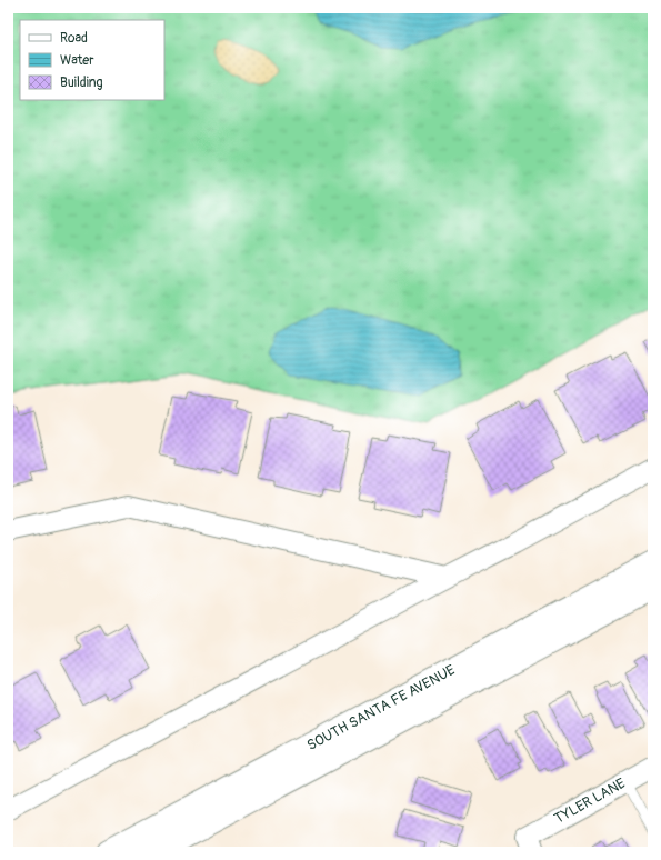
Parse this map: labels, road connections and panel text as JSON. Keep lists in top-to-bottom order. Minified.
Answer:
{"streets":{"main road":["SOUTH SANTA FE AVENUE"],"street":["TYLER LANE"]},"legend":["Road","Water","Building"]}
